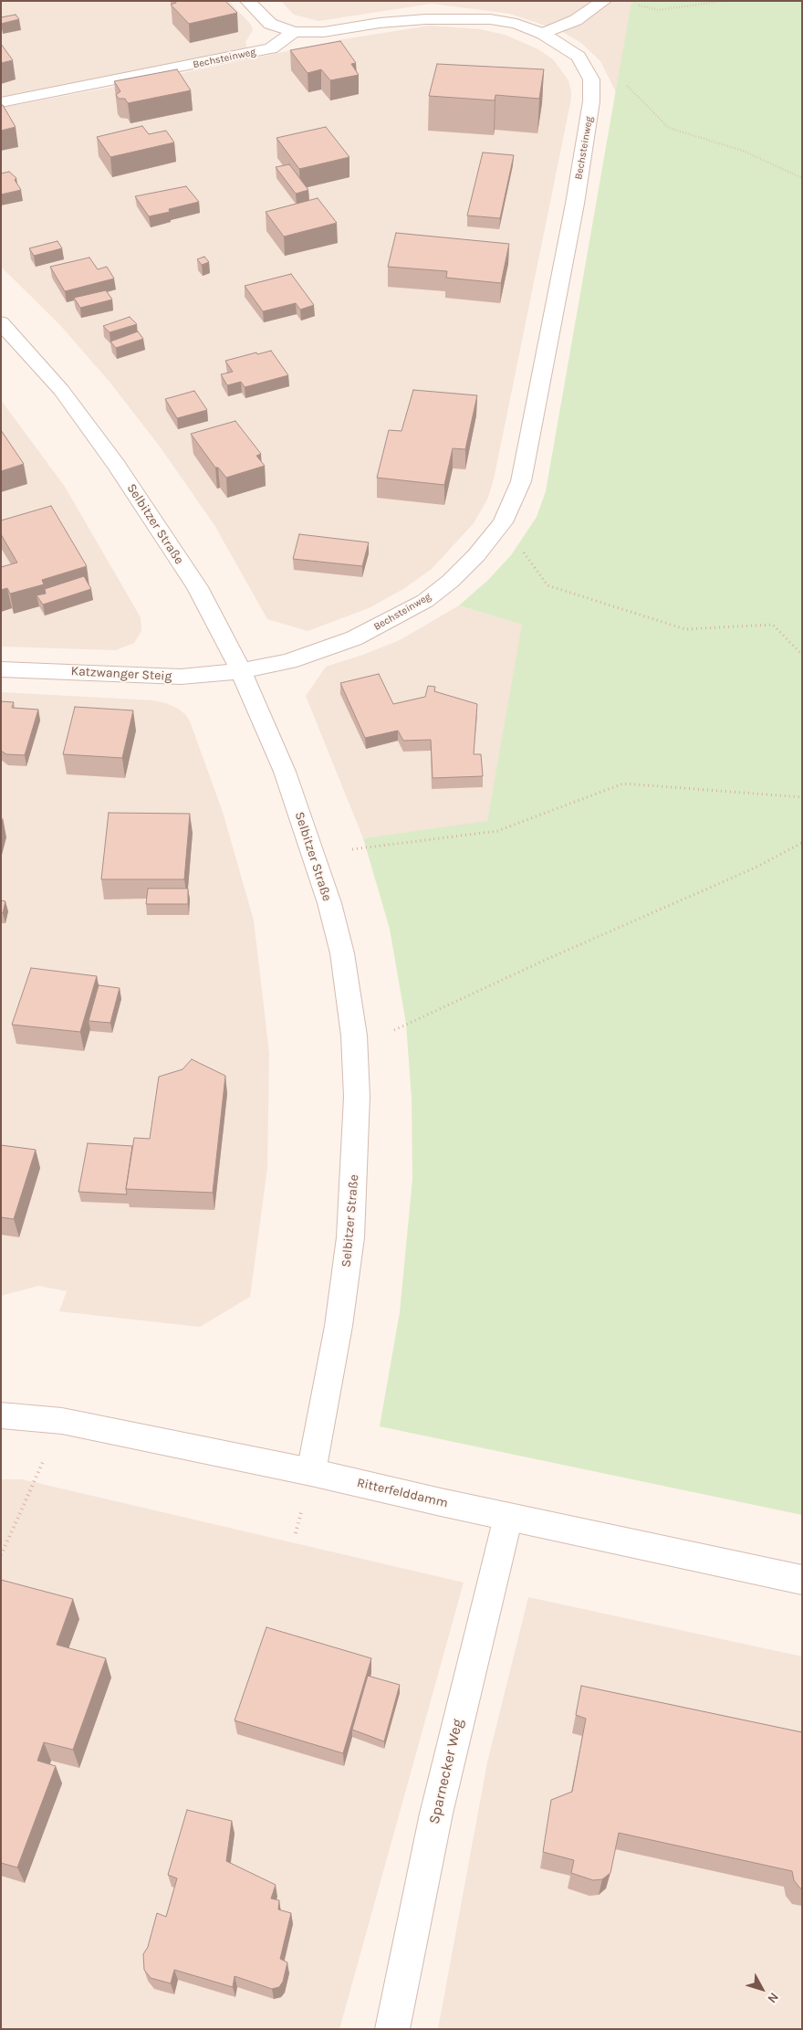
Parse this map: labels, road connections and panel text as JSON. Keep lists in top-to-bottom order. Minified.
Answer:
{"streets":{"street":["Bechsteinweg","Selbitzer Straße","Katzwanger Steig","Ritterfelddamm","Sparnecker Weg"]},"crossings":[["Bechsteinweg","Selbitzer Straße"],["Bechsteinweg","Katzwanger Steig"],["Selbitzer Straße","Katzwanger Steig"],["Selbitzer Straße","Ritterfelddamm"],["Ritterfelddamm","Sparnecker Weg"]],"north":"bottom right"}
